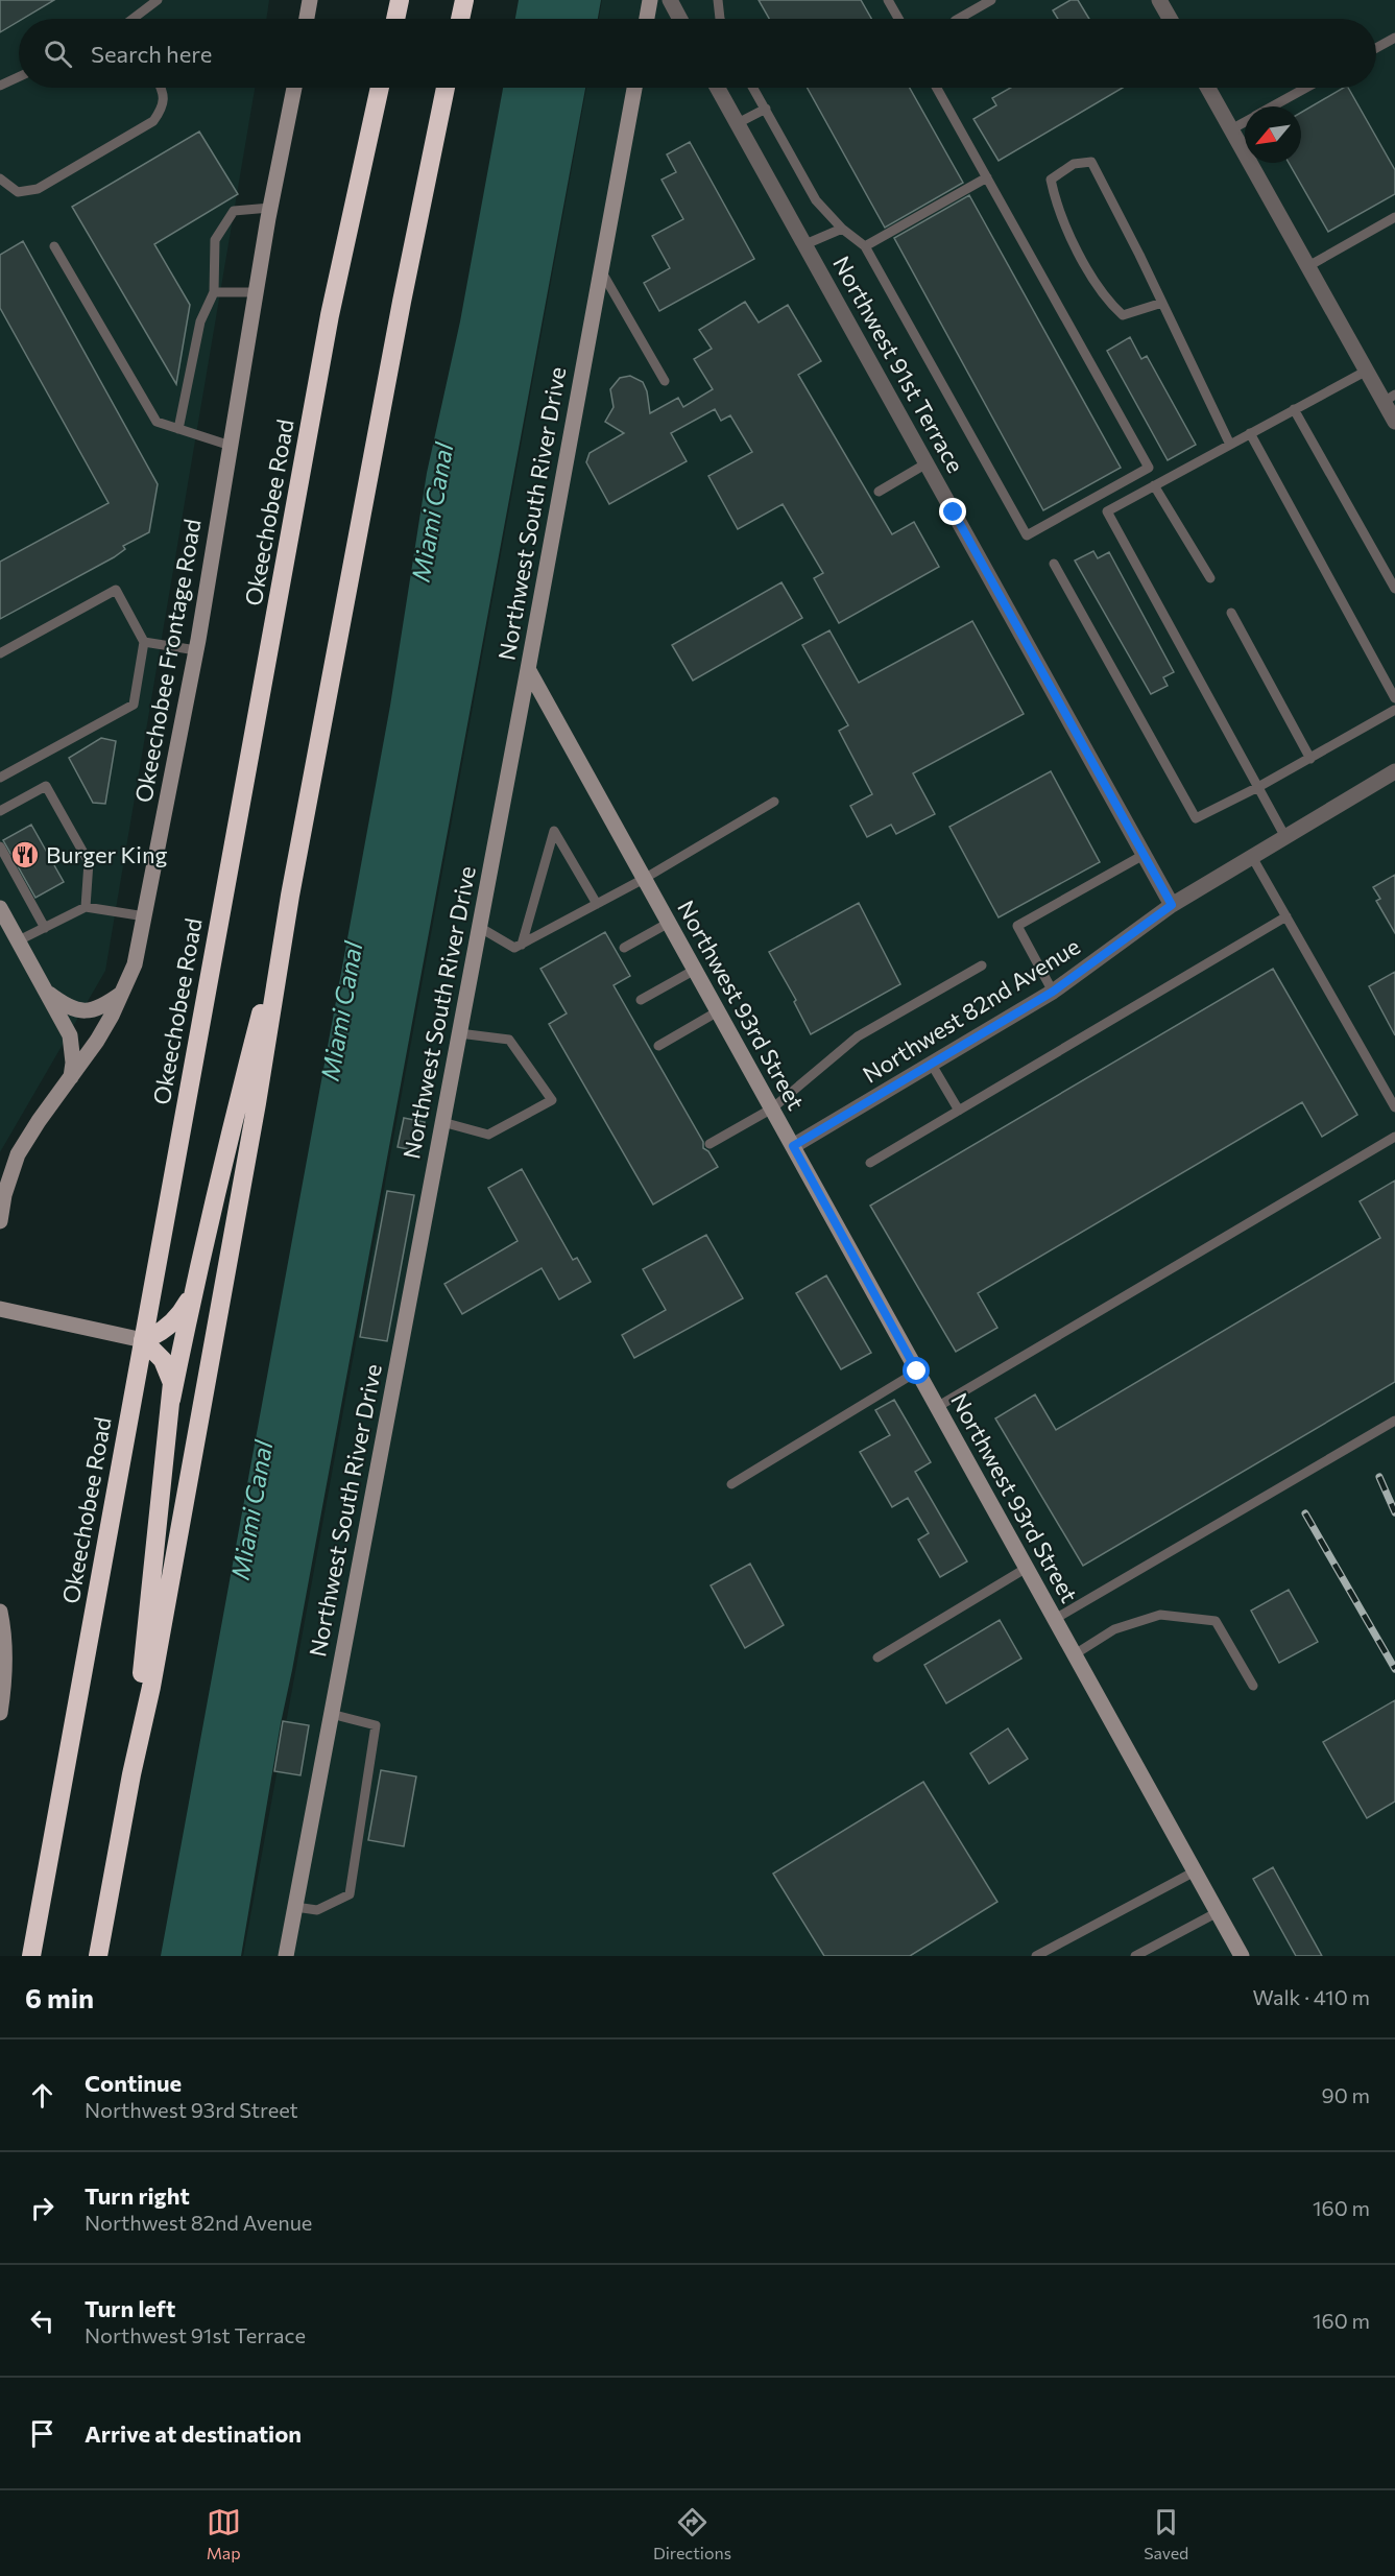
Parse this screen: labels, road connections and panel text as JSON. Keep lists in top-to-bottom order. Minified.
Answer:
{"streets":{"highway":["Okeechobee Road"],"street":["Northwest 91st Terrace","Northwest South River Drive","Okeechobee Frontage Road","Northwest 93rd Street","Northwest 82nd Avenue"]},"crossings":[["Northwest 91st Terrace","Northwest 82nd Avenue"],["Northwest South River Drive","Northwest 93rd Street"],["Northwest 93rd Street","Northwest 82nd Avenue"]],"water":["Miami Canal"],"places":{"restaurant":["Burger King"]},"north":"bottom left","page":{"search":"Search here","heading":["6 min","Walk · 410 m"],"list":[["Continue","Northwest 93rd Street","90 m"],["Turn right","Northwest 82nd Avenue","160 m"],["Turn left","Northwest 91st Terrace","160 m"],"Arrive at destination"],"nav":["Map","Directions","Saved"]}}
